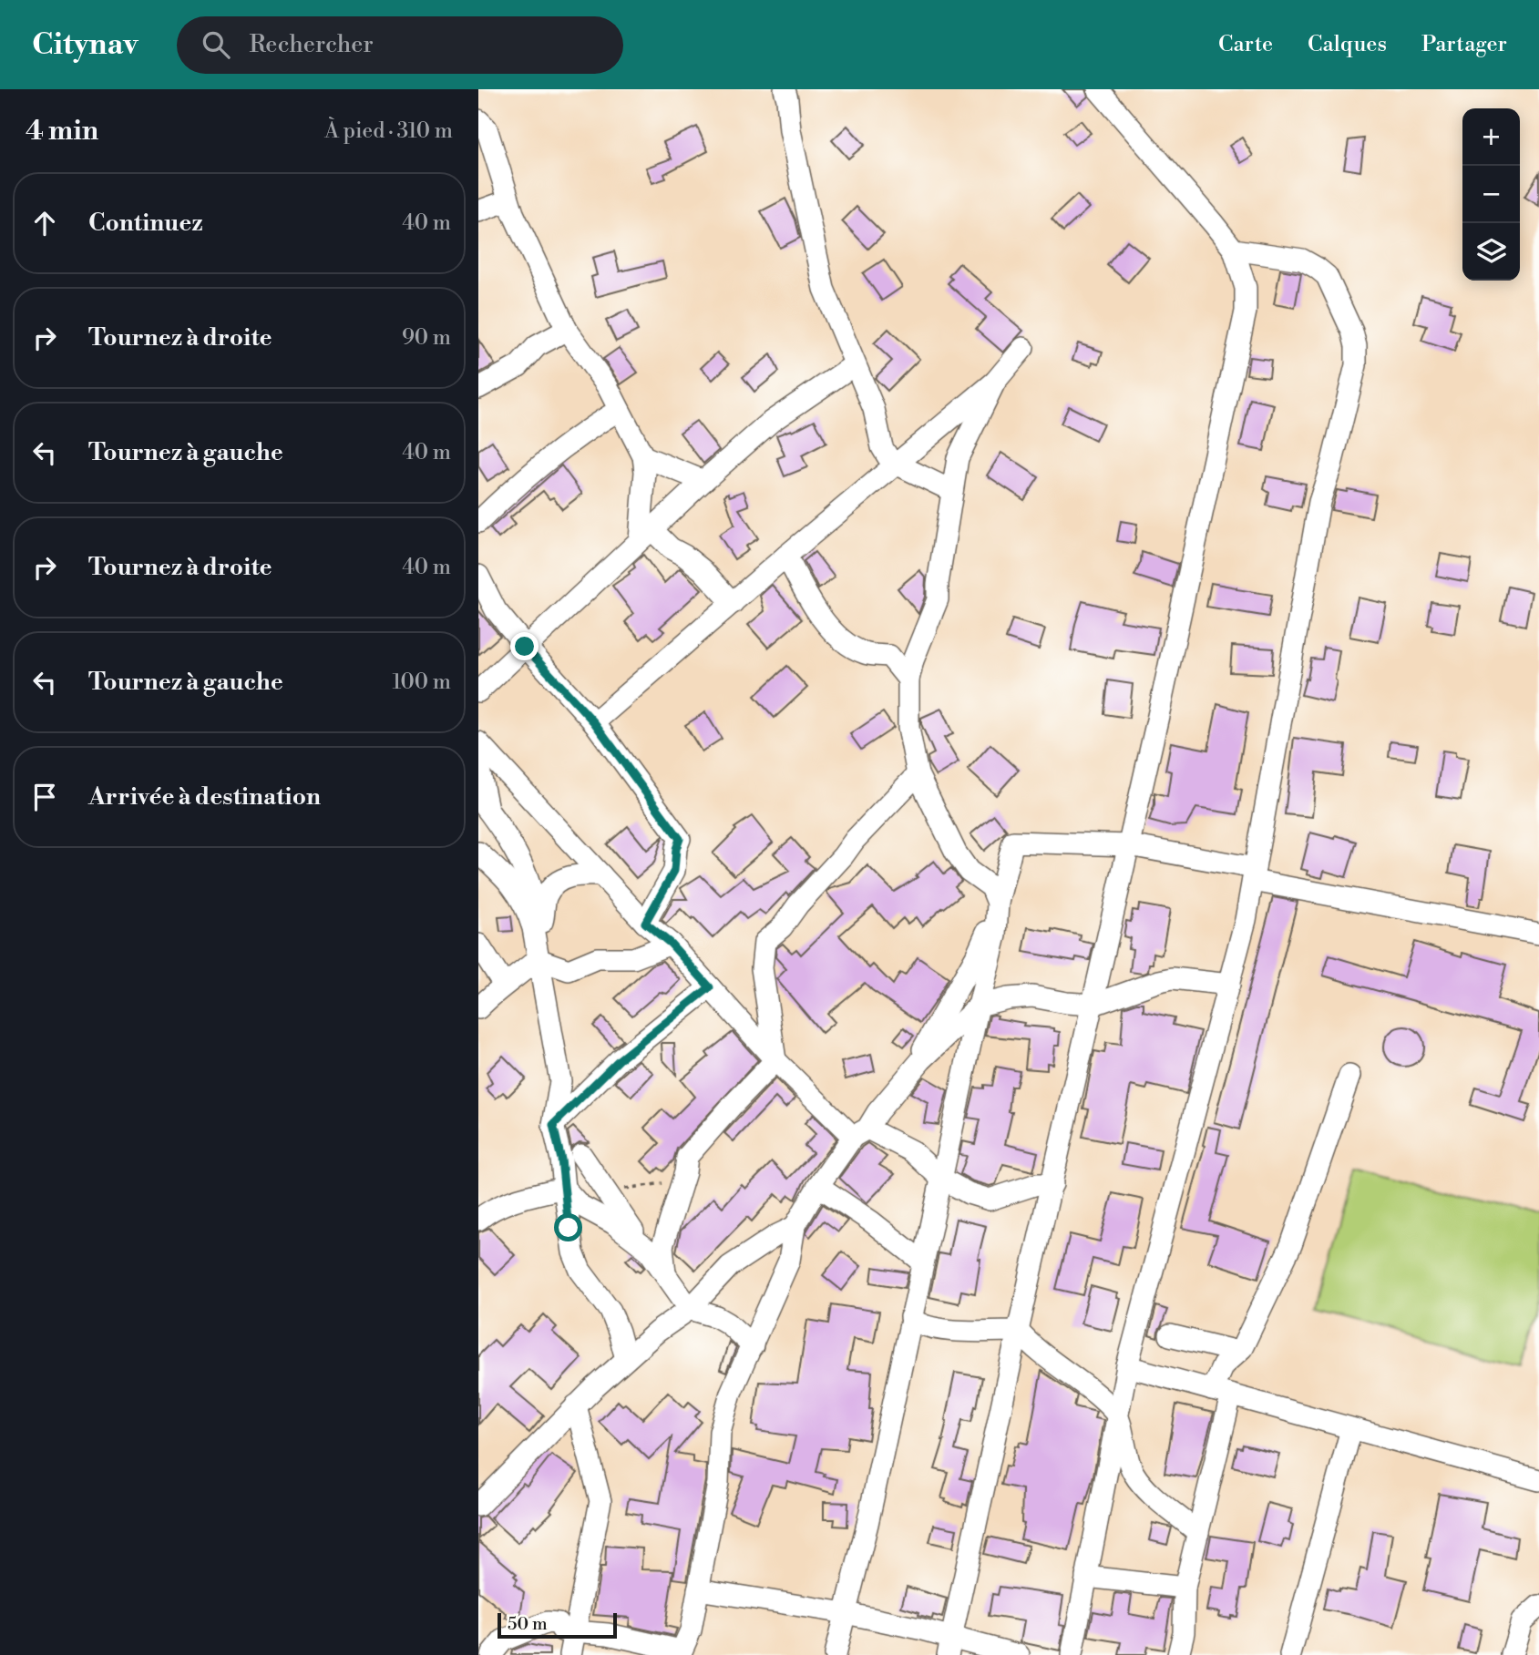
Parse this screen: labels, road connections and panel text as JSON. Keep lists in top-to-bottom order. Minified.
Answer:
{"scale_bar":"50 m","page":{"header":"Citynav","search":"Rechercher","nav":["Carte","Calques","Partager"],"heading":["4 min","À pied · 310 m"],"map_buttons":["+","−"],"list":[["Continuez","40 m"],["Tournez à droite","90 m"],["Tournez à gauche","40 m"],["Tournez à droite","40 m"],["Tournez à gauche","100 m"],"Arrivée à destination"],"scale":"50 m"}}
